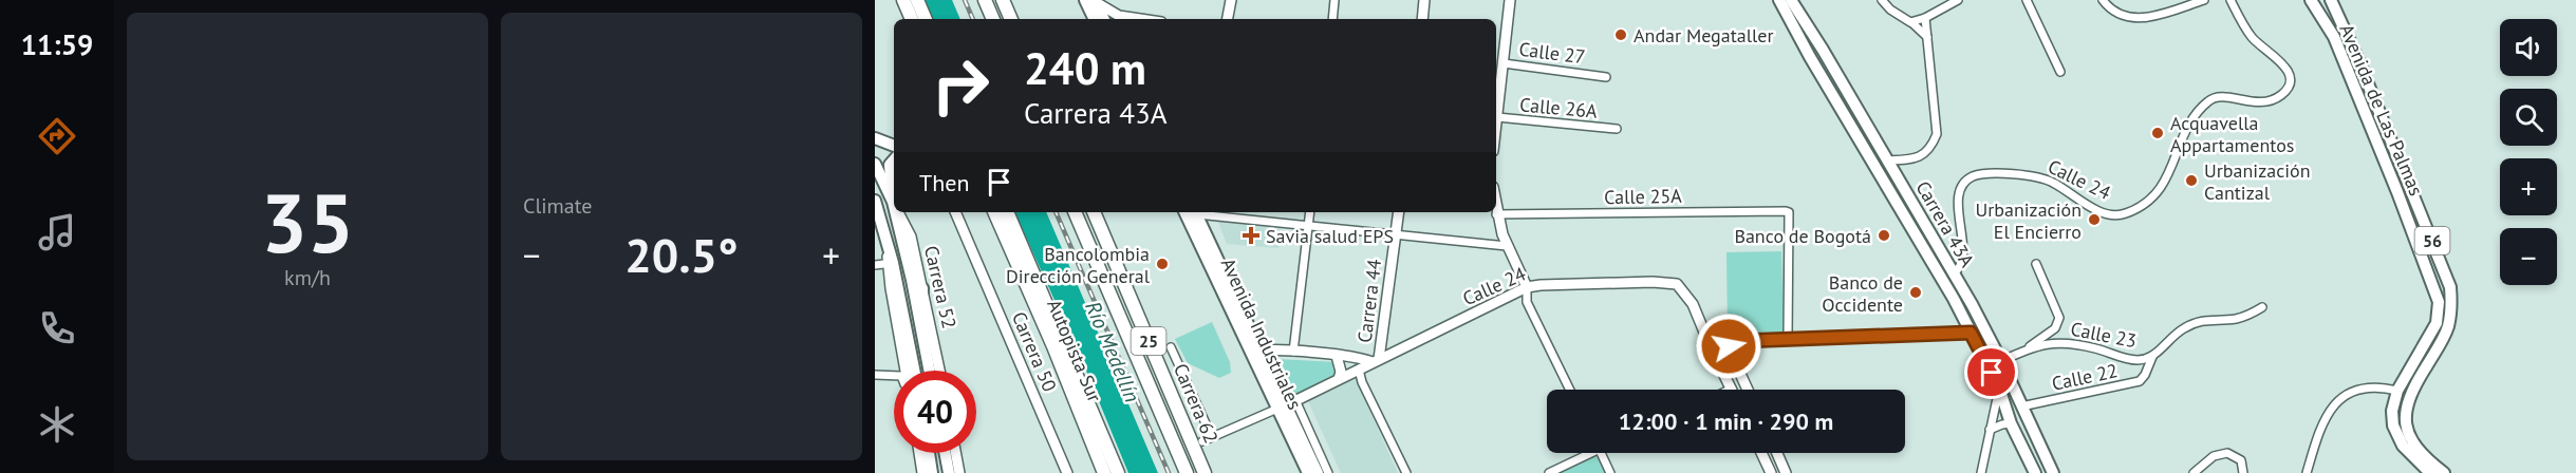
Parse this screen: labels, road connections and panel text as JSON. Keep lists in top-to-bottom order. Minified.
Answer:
{"streets":{"highway":["25","Autopista Sur","Carrera 62"],"main road":["Avenida de Las Palmas","Carrera 43A","56","Carrera 52","Avenida Industriales"],"street":["Calle 27","Calle 26A","Calle 24","Calle 25A","Carrera 44","Calle 23","Carrera 50","Calle 22"]},"crossings":[["Calle 24","Carrera 43A"],["Calle 24","Carrera 44"],["Calle 24","Avenida Industriales"],["Carrera 43A","Calle 23"],["Carrera 43A","Calle 22"],["Calle 23","Calle 22"]],"water":["Río Medellín"],"places":{"other":["Andar Megataller","Acquavella Appartamentos","Urbanización Cantizal","Urbanización El Encierro","Banco de Bogotá","Bancolombia Dirección General","Banco de Occidente"],"health":["Savia salud EPS"]},"page":{"tabs":"11:59","tile":[["35","km/h"],"Climate"],"map_buttons":["+","−"],"turn":["240 m","Carrera 43A"],"then":"Then","heat":["−","20.5°","+"],"limit":"40","trip":"12:00 · 1 min · 290 m"}}
